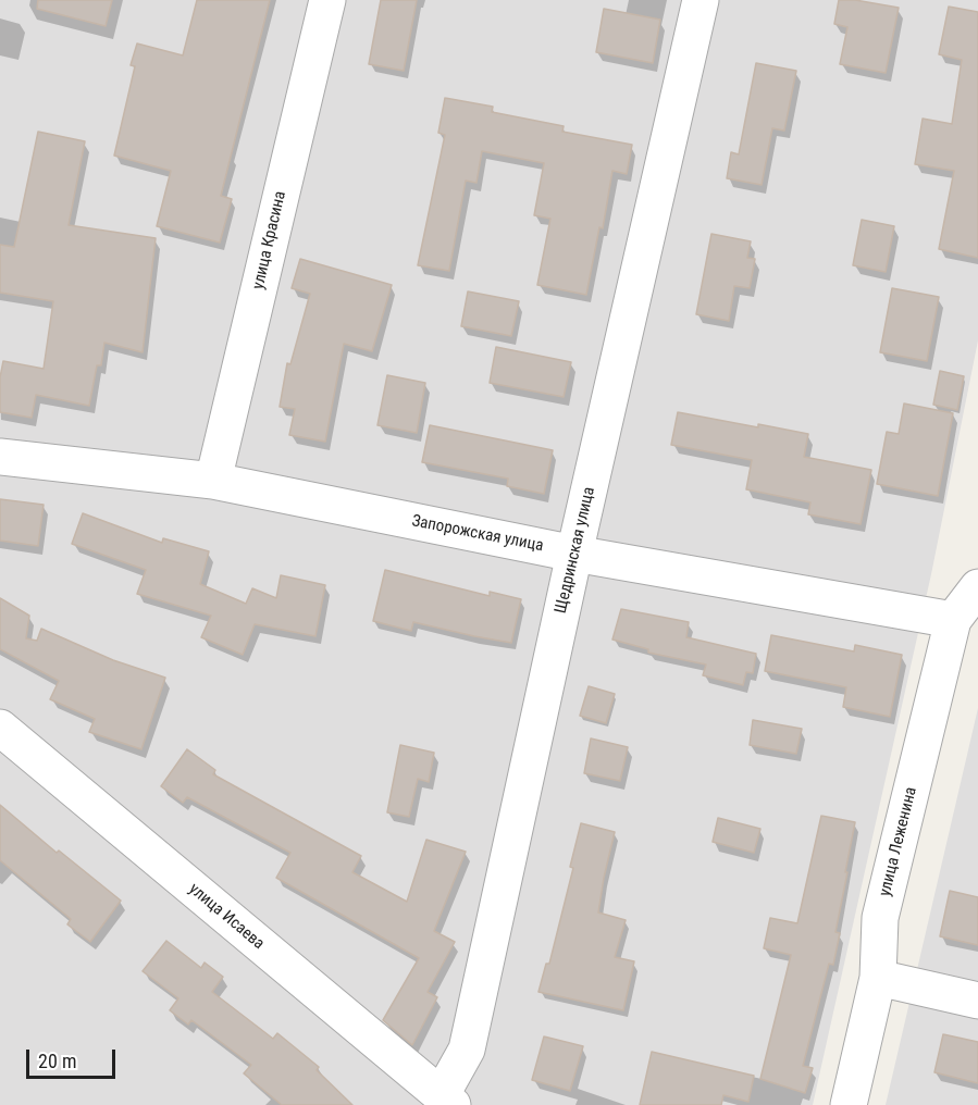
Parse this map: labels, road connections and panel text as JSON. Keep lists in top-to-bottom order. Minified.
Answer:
{"streets":{"street":["улица Красина","Запорожская улица","Щедринская улица","улица Леженина","улица Исаева"]},"crossings":[["улица Красина","Запорожская улица"],["Запорожская улица","Щедринская улица"],["Запорожская улица","улица Леженина"],["Щедринская улица","улица Исаева"]],"scale_bar":"20 m"}
